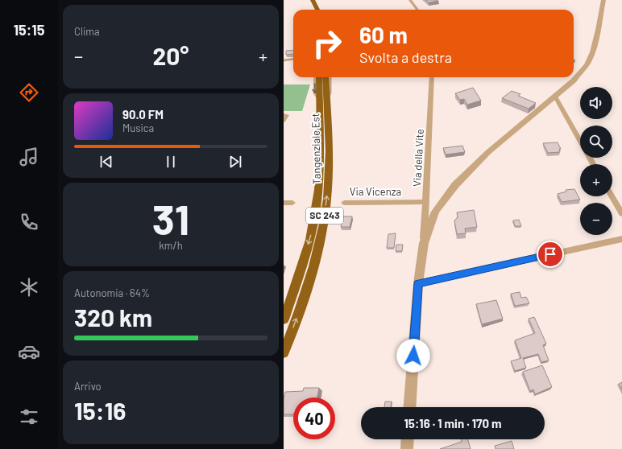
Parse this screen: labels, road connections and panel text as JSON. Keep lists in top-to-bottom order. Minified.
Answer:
{"streets":{"highway":["Tangenziale Est","SC 243"],"street":["Via della Vite","Via Vicenza"]},"crossings":[["Via della Vite","Via Vicenza"]],"page":{"tabs":"15:15","tile":["Clima",["31","km/h"],["Autonomia · 64%","320 km"],["Arrivo","15:16"]],"turn":["60 m","Svolta a destra"],"heat":["−","20°","+"],"map_buttons":["+","−"],"song":["90.0 FM","Musica"],"limit":"40","trip":"15:16 · 1 min · 170 m"}}
